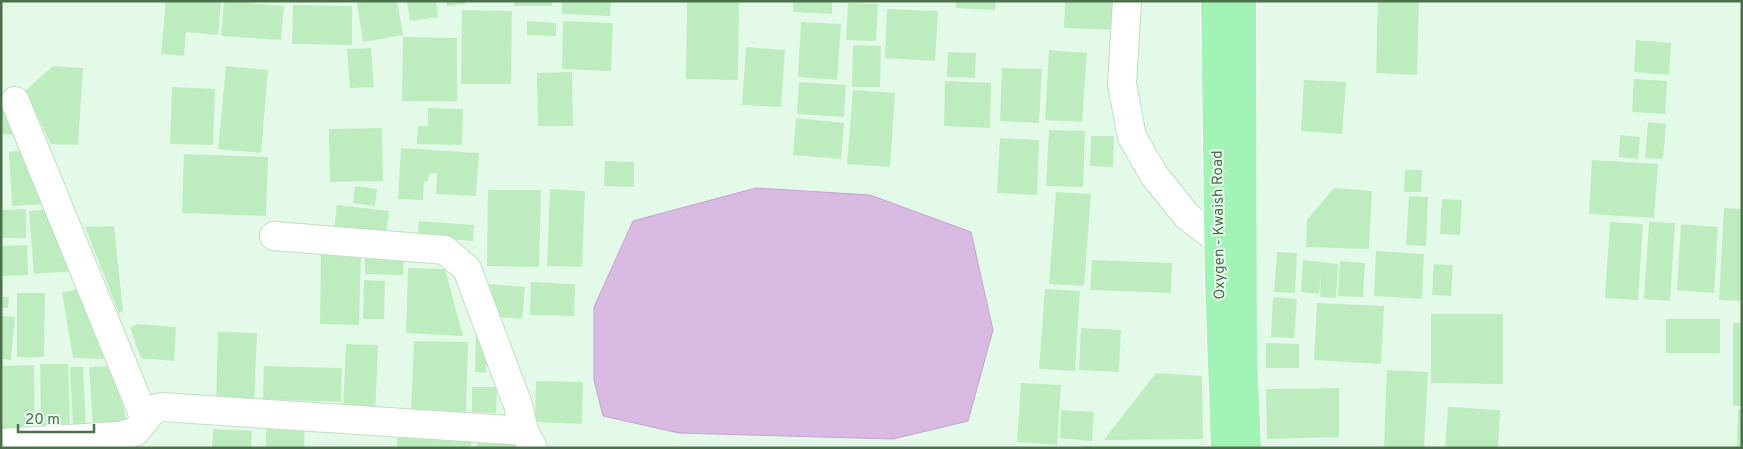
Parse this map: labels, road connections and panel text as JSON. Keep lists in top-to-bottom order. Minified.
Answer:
{"streets":{"main road":["Oxygen - Kwaish Road"]},"scale_bar":"20 m"}
